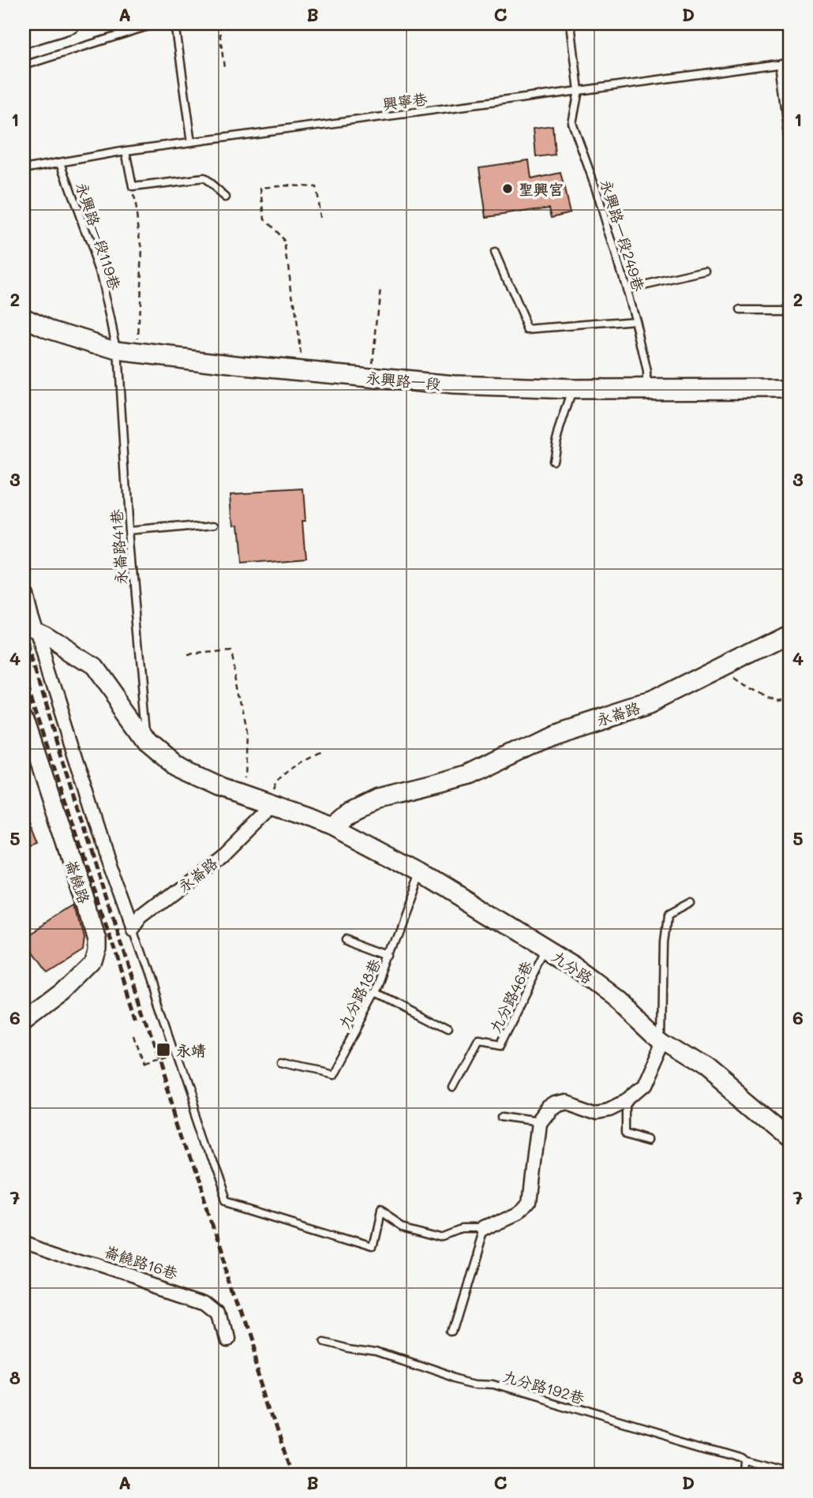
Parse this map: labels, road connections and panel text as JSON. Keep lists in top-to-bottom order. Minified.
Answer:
{"streets":{"street":["永興路一段","永崙路","崙饒路","九分路","崙饒路16巷"],"lane":["興寧巷","永興路一段249巷","永興路一段119巷","永崙路41巷","九分路18巷","九分路46巷","九分路192巷"]},"crossings":[["興寧巷","永興路一段249巷"],["興寧巷","永興路一段119巷"],["永興路一段249巷","永興路一段"],["永興路一段119巷","永興路一段"],["永興路一段119巷","永崙路41巷"],["永興路一段","永崙路41巷"],["永崙路","九分路"],["九分路","九分路18巷"],["九分路","九分路46巷"]],"places":{"other":["聖興宮"],"transit":["永靖"]},"grid":{"columns":["A","B","C","D"],"rows":["1","2","3","4","5","6","7","8"]}}
